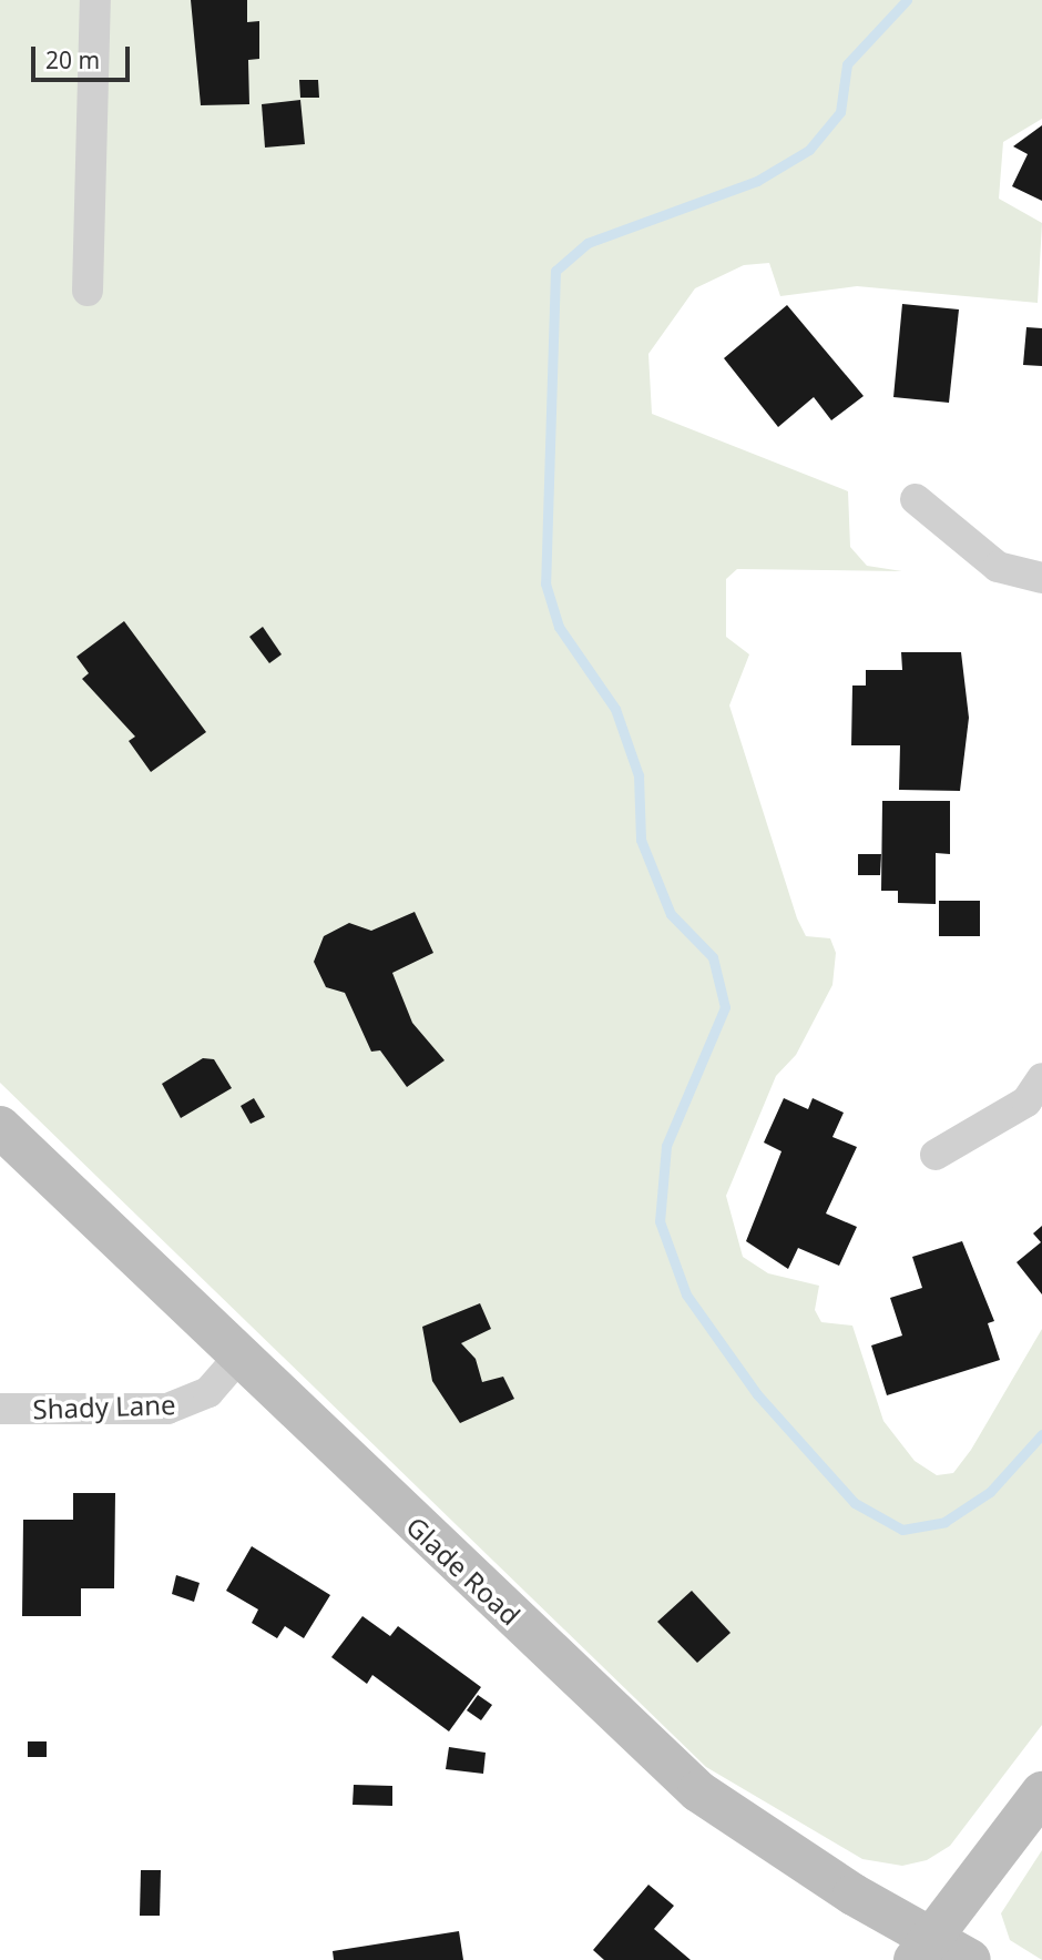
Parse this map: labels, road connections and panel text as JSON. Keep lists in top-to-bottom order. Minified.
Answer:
{"streets":{"street":["Shady Lane","Glade Road"]},"crossings":[["Shady Lane","Glade Road"]],"scale_bar":"20 m"}
